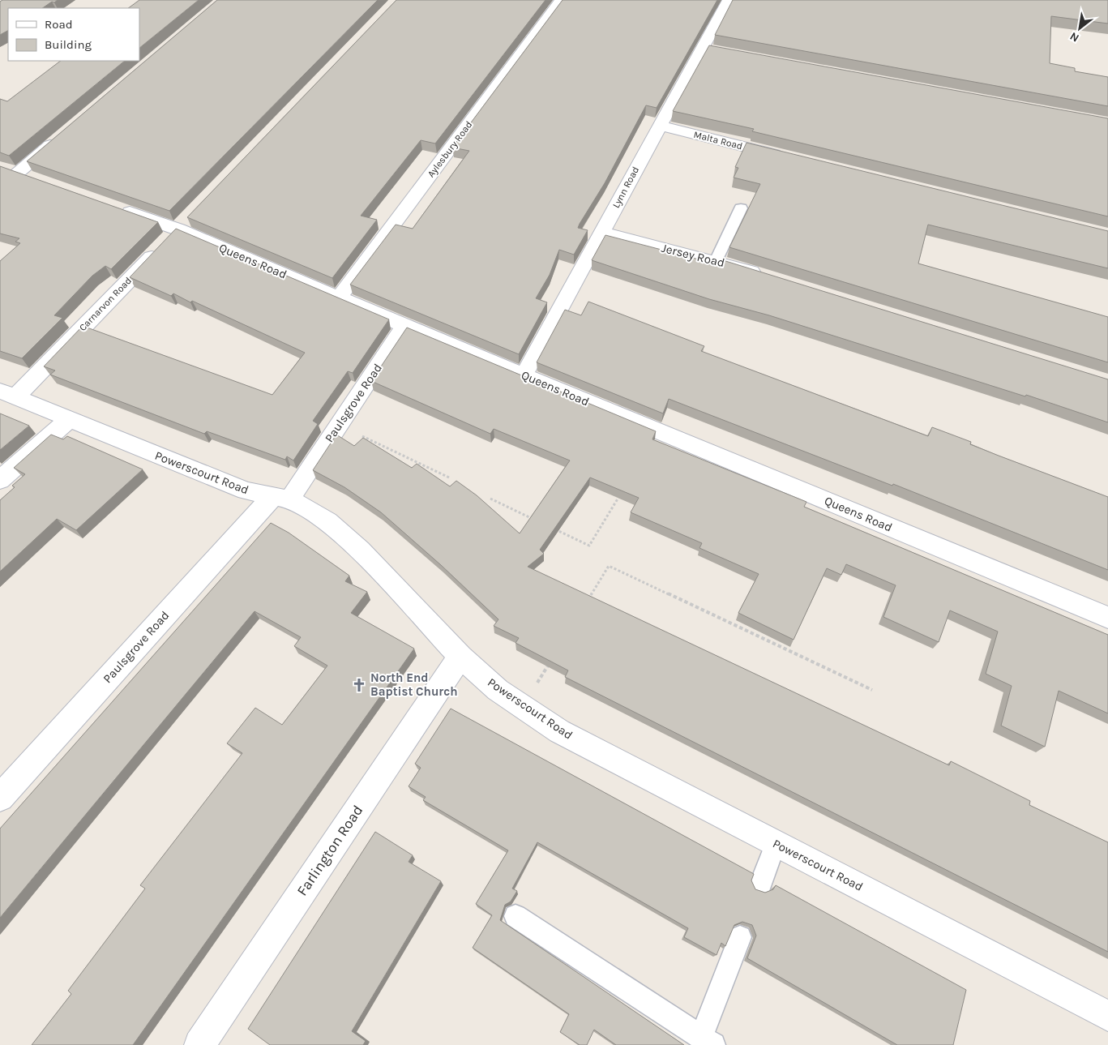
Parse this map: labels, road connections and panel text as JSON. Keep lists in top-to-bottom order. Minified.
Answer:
{"streets":{"street":["Malta Road","Aylesbury Road","Lynn Road","Jersey Road","Queens Road","Carnarvon Road","Paulsgrove Road","Powerscourt Road","Farlington Road"]},"crossings":[["Malta Road","Lynn Road"],["Aylesbury Road","Queens Road"],["Lynn Road","Jersey Road"],["Lynn Road","Queens Road"],["Queens Road","Carnarvon Road"],["Queens Road","Paulsgrove Road"],["Carnarvon Road","Powerscourt Road"],["Paulsgrove Road","Powerscourt Road"],["Powerscourt Road","Farlington Road"]],"places":{"church":["North End Baptist Church"]},"legend":["Road","Building"],"north":"bottom left"}
